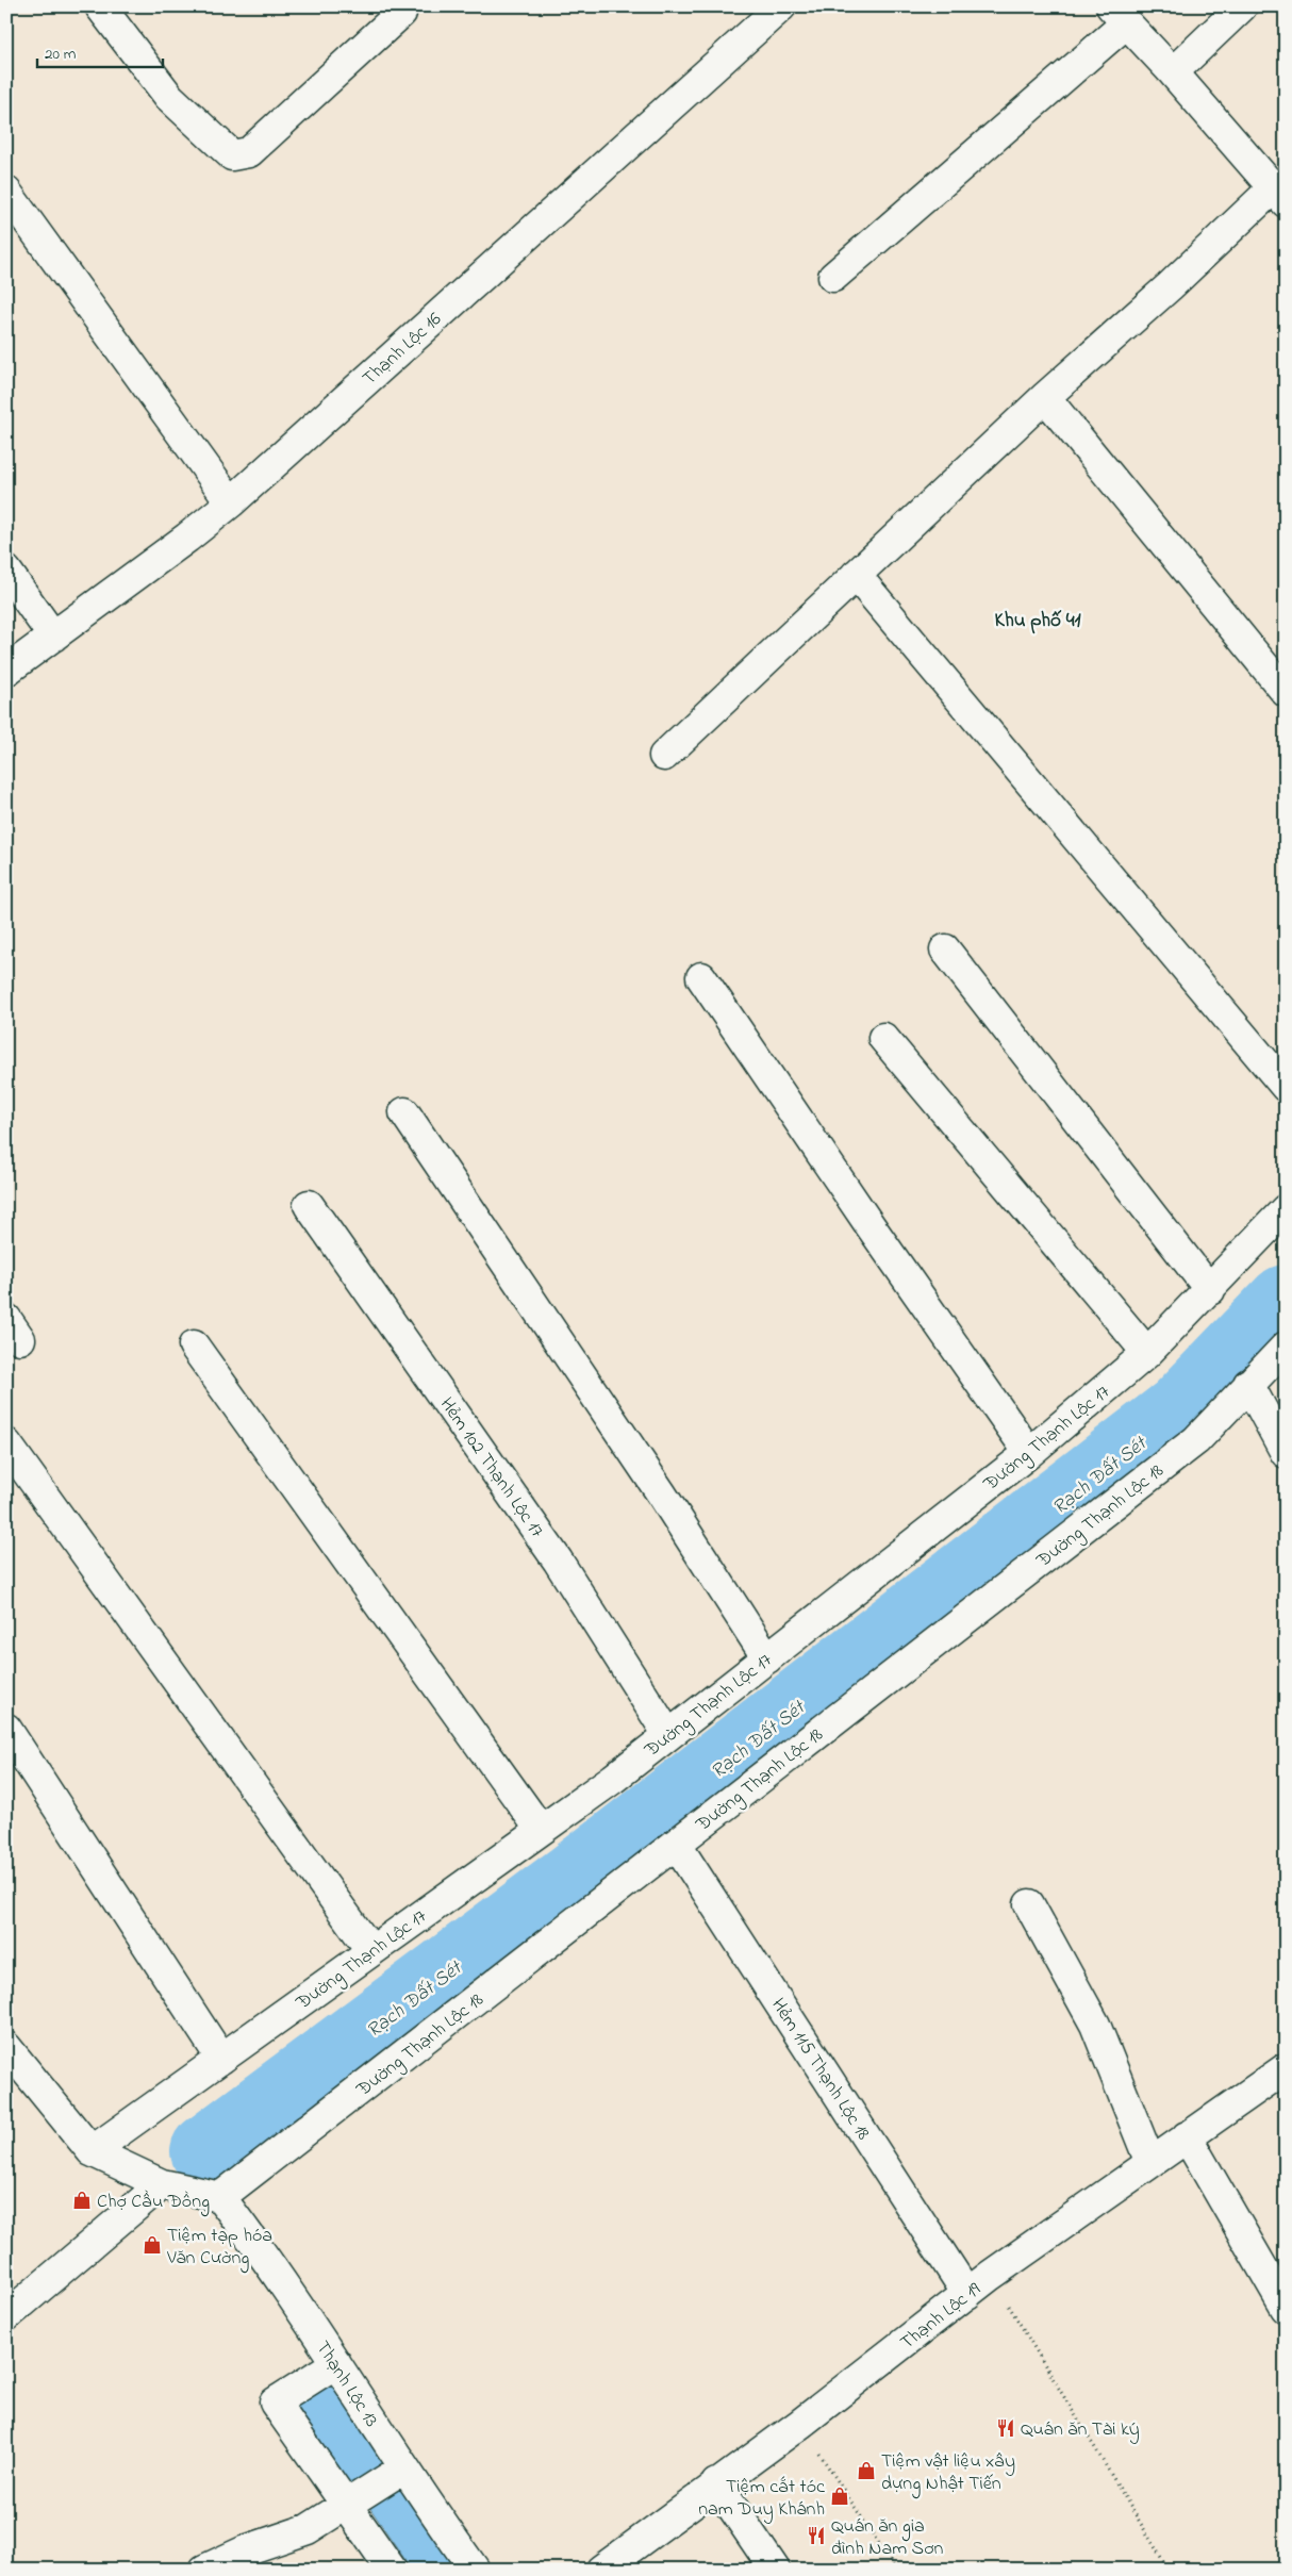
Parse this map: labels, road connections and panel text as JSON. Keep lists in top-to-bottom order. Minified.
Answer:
{"streets":{"street":["Thạnh Lộc 16","Đường Thạnh Lộc 17","Hẻm 102 Thạnh Lộc 17","Đường Thạnh Lộc 18","Hẻm 115 Thạnh Lộc 18","Thạnh Lộc 19","Thạnh Lộc 13"]},"crossings":[["Đường Thạnh Lộc 17","Hẻm 102 Thạnh Lộc 17"],["Đường Thạnh Lộc 18","Hẻm 115 Thạnh Lộc 18"],["Đường Thạnh Lộc 18","Thạnh Lộc 13"],["Hẻm 115 Thạnh Lộc 18","Thạnh Lộc 19"]],"districts":["Khu phố 41"],"water":["Rạch Đất Sét"],"places":{"shop":["Chợ Cầu Đồng","Tiệm tạp hóa Văn Cường","Tiệm vật liệu xây dựng Nhật Tiến","Tiệm cắt tóc nam Duy Khánh"],"restaurant":["Quán ăn Tài ký","Quán ăn gia đình Nam Sơn"]},"scale_bar":"20 m"}
